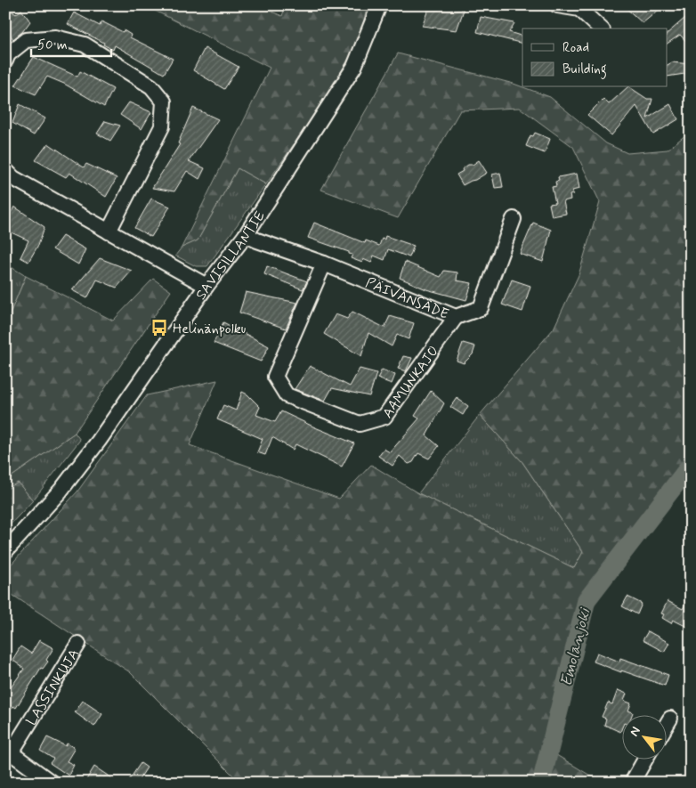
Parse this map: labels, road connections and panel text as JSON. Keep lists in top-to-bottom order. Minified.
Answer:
{"streets":{"street":["SAVISILLANTIE","PÄIVÄNSÄDE","AAMUNKAJO","LASSINKUJA"]},"crossings":[["SAVISILLANTIE","PÄIVÄNSÄDE"],["PÄIVÄNSÄDE","AAMUNKAJO"]],"water":["Emolanjoki"],"places":{"bus stop":["Helinänpolku"]},"legend":["Road","Building"],"scale_bar":"50 m","north":"top left"}
